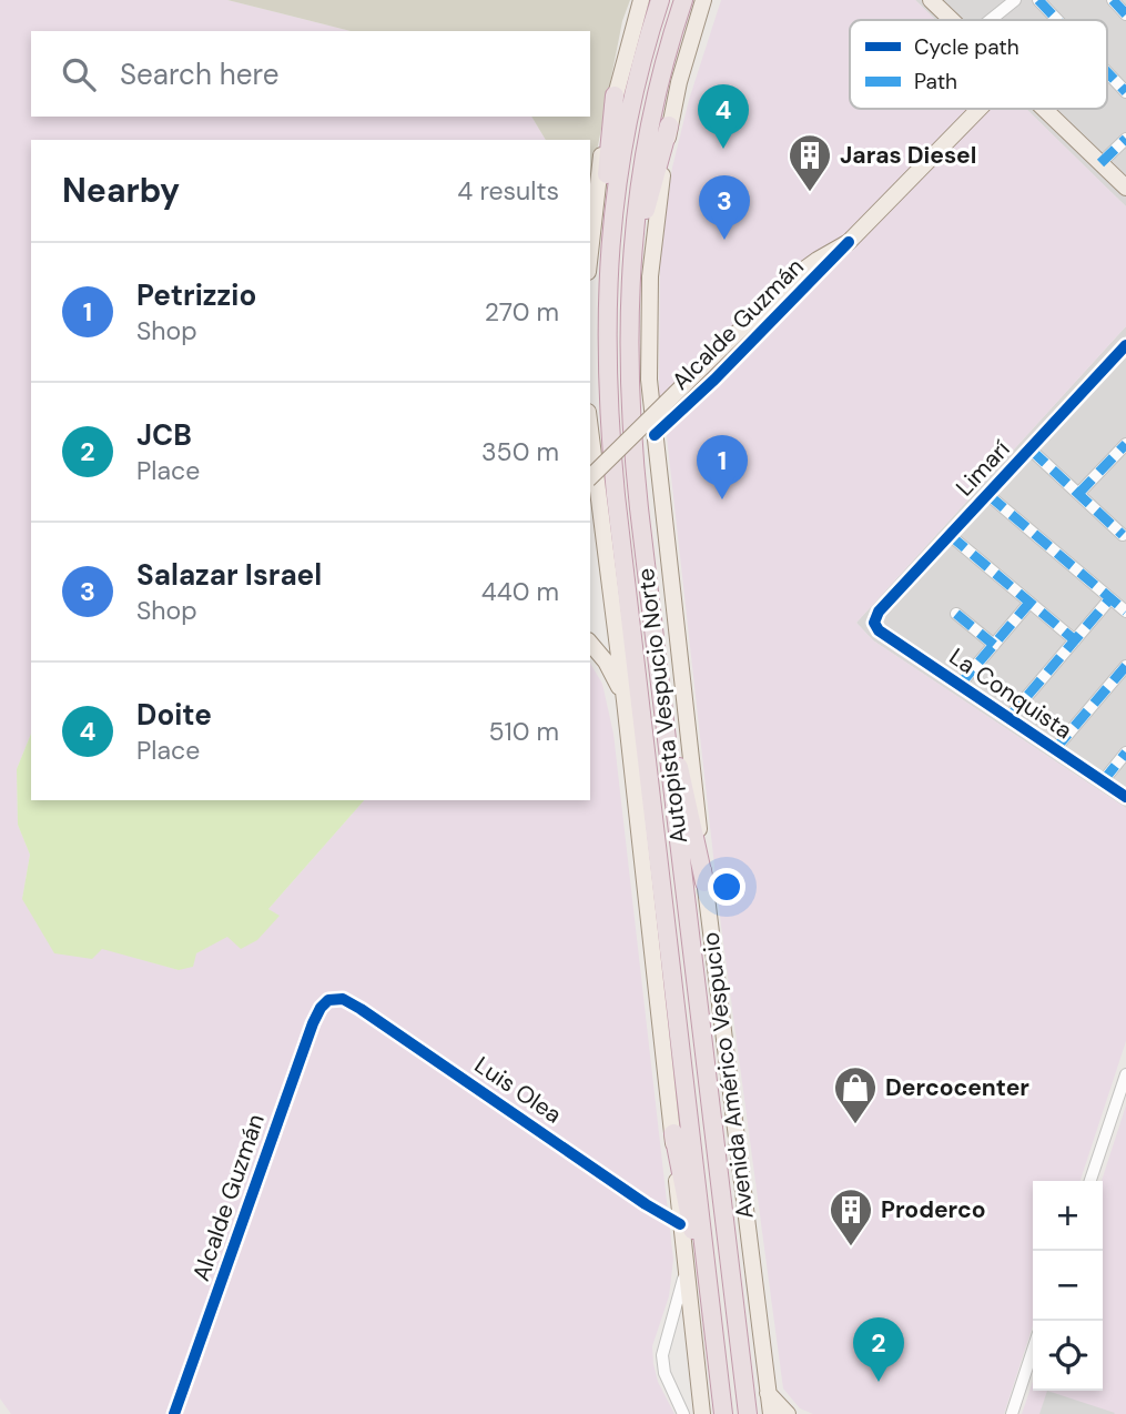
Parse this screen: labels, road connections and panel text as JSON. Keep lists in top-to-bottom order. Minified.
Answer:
{"streets":{"highway":["Autopista Vespucio Norte"],"main road":["Alcalde Guzmán","Avenida Américo Vespucio"],"street":["Limarí","La Conquista","Luis Olea"]},"crossings":[["Alcalde Guzmán","Avenida Américo Vespucio"],["Alcalde Guzmán","Luis Olea"],["Limarí","La Conquista"]],"places":{"building":["Jaras Diesel","Proderco"],"shop":["Dercocenter"]},"legend":["Cycle path","Path"],"page":{"search":"Search here","pins":["4","3","1","2"],"heading":["Nearby","4 results"],"list":[{"mark":"1","name":"Petrizzio","note":"Shop","value":"270 m"},{"mark":"2","name":"JCB","note":"Place","value":"350 m"},{"mark":"3","name":"Salazar Israel","note":"Shop","value":"440 m"},{"mark":"4","name":"Doite","note":"Place","value":"510 m"}],"map_buttons":["+","−"]}}
